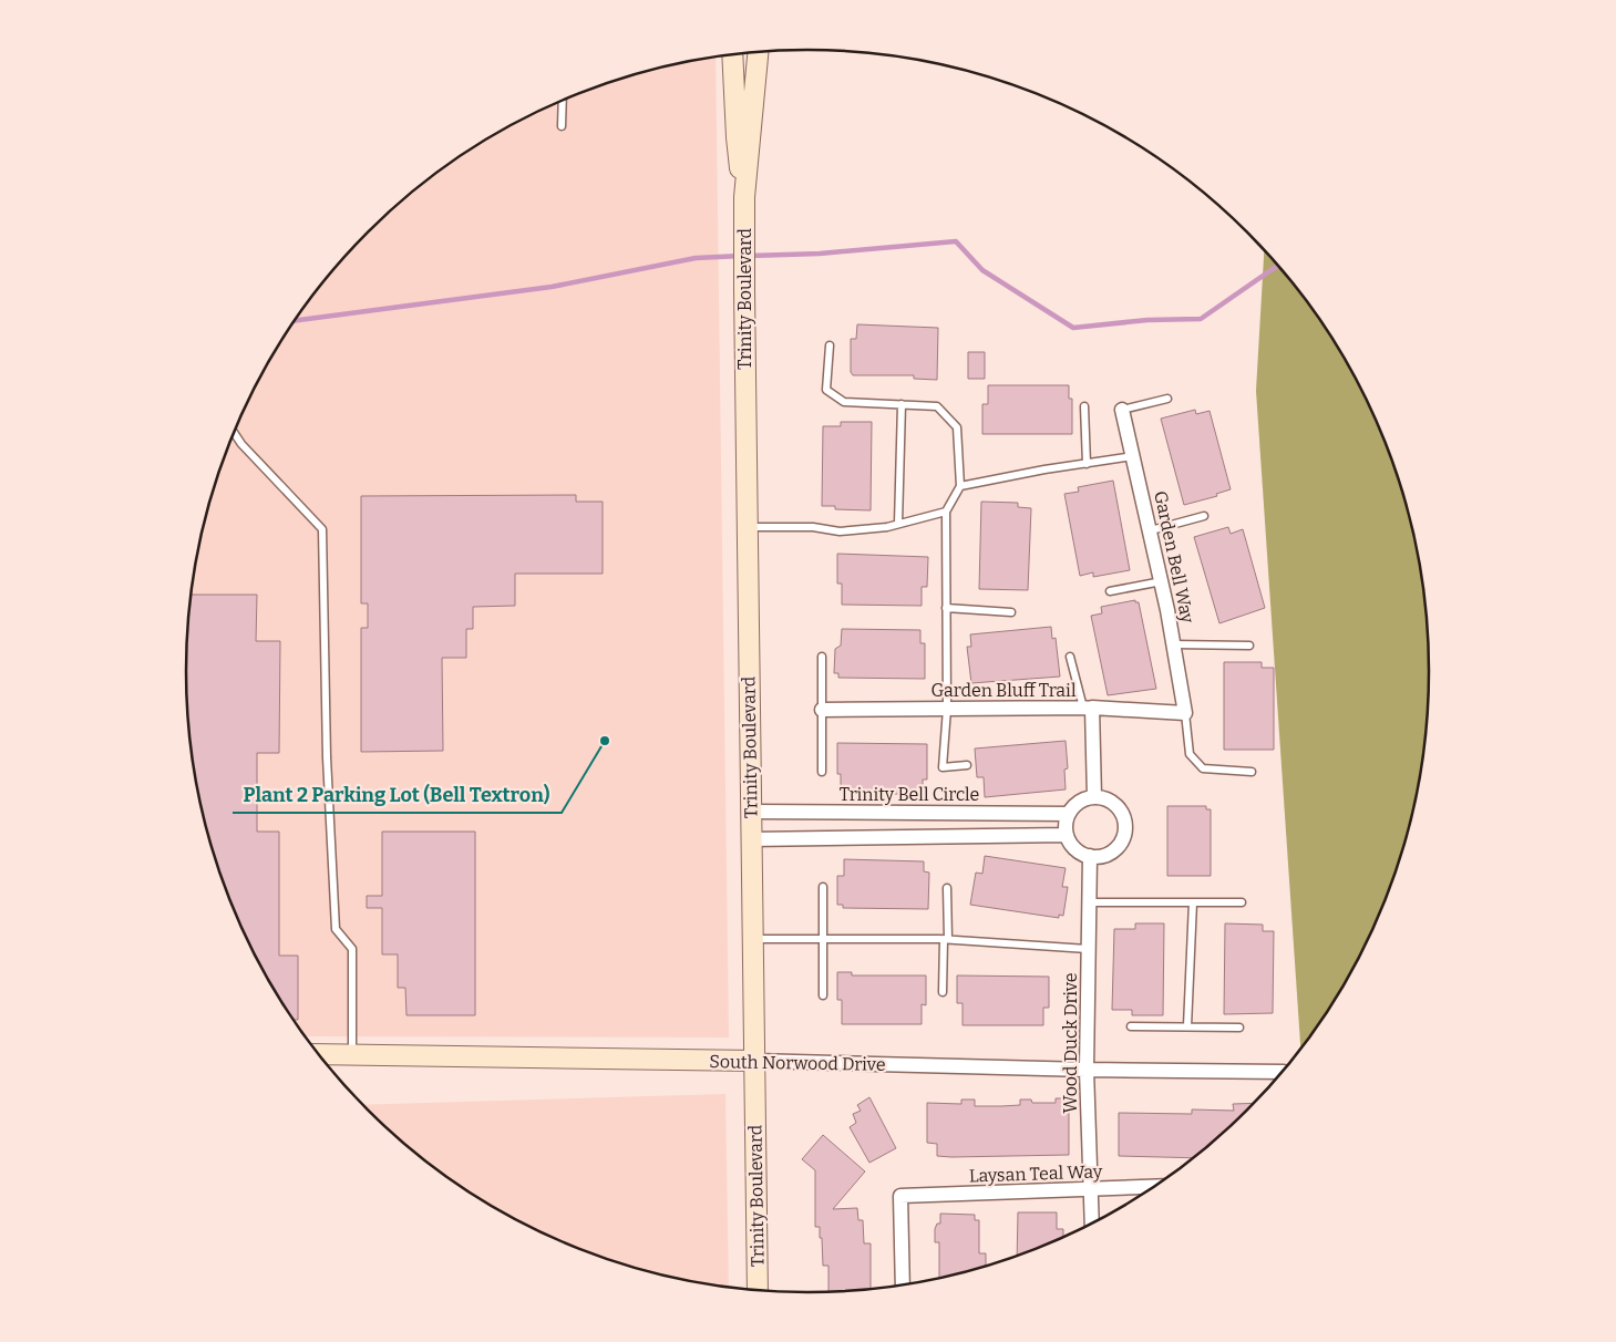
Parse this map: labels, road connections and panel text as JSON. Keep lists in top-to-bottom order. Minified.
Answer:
{"streets":{"main road":["Trinity Boulevard","South Norwood Drive"],"street":["Garden Bell Way","Garden Bluff Trail","Trinity Bell Circle","Wood Duck Drive","Laysan Teal Way"]},"crossings":[["Trinity Boulevard","Trinity Bell Circle"],["Trinity Boulevard","South Norwood Drive"],["Garden Bell Way","Garden Bluff Trail"],["Trinity Bell Circle","Wood Duck Drive"],["Wood Duck Drive","South Norwood Drive"],["Wood Duck Drive","Laysan Teal Way"]],"places":["Plant 2 Parking Lot (Bell Textron)"]}
